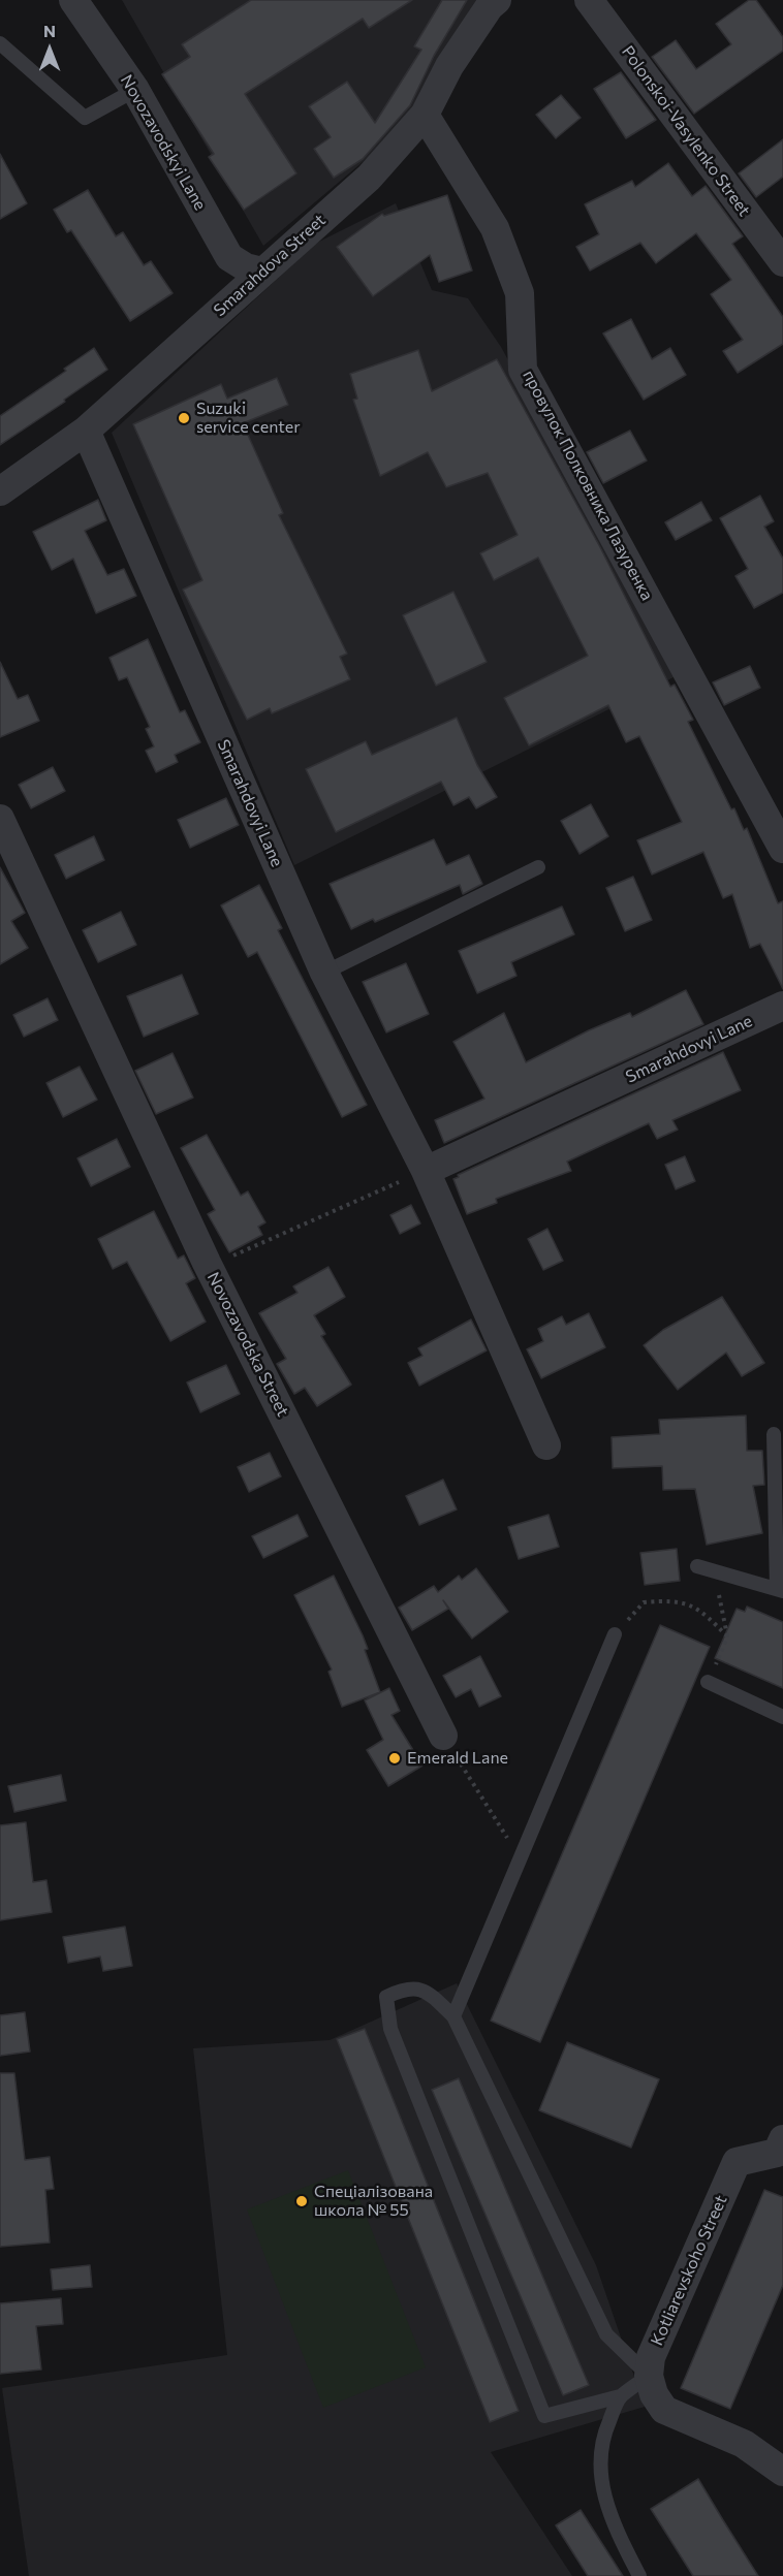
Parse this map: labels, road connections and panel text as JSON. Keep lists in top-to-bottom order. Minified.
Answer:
{"streets":{"street":["Polonskoi-Vasylenko Street","Novozavodskyi Lane","Smarahdova Street","провулок Полковника Лазуренка","Smarahdovyi Lane","Novozavodska Street","Kotliarevskoho Street"]},"crossings":[["Novozavodskyi Lane","Smarahdova Street"],["Smarahdova Street","провулок Полковника Лазуренка"],["Smarahdova Street","Smarahdovyi Lane"]],"places":["Suzuki service center","Emerald Lane","Спеціалізована школа № 55"],"north":"top"}
